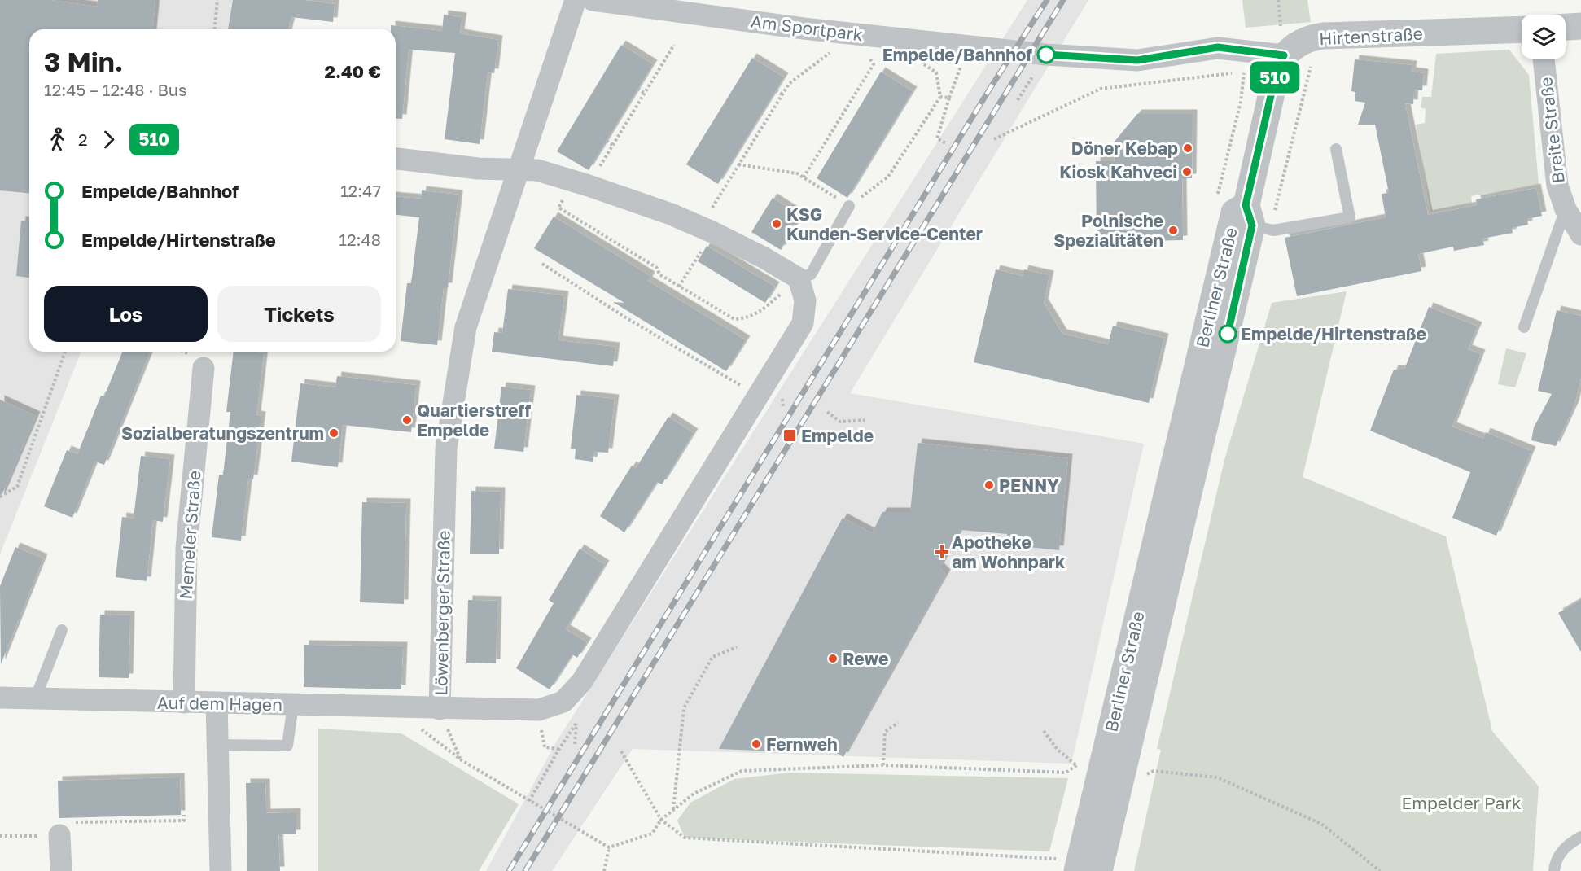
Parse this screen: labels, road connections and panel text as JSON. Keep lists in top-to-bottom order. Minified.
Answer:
{"streets":{"street":["Am Sportpark","Hirtenstraße","Breite Straße","Berliner Straße","Memeler Straße","Löwenberger Straße","Auf dem Hagen"]},"crossings":[["Am Sportpark","Hirtenstraße"],["Memeler Straße","Auf dem Hagen"],["Löwenberger Straße","Auf dem Hagen"]],"parks":["Empelder Park"],"places":{"other":["Empelde/Bahnhof","Döner Kebap","Kiosk Kahveci","KSG Kunden-Service-Center","Polnische Spezialitäten","Empelde/Hirtenstraße","Quartierstreff Empelde","Sozialberatungszentrum","PENNY","Rewe","Fernweh"],"transit":["Empelde"],"health":["Apotheke am Wohnpark"]},"lines":["bus line 510"],"page":{"on_map":"510","heading":["3 Min.","12:45 – 12:48 · Bus","2.40 €"],"legs":["2","510"],"list":[{"name":"Empelde/Bahnhof","value":"12:47"},{"name":"Empelde/Hirtenstraße","value":"12:48"}],"buttons":["Los","Tickets"]}}
